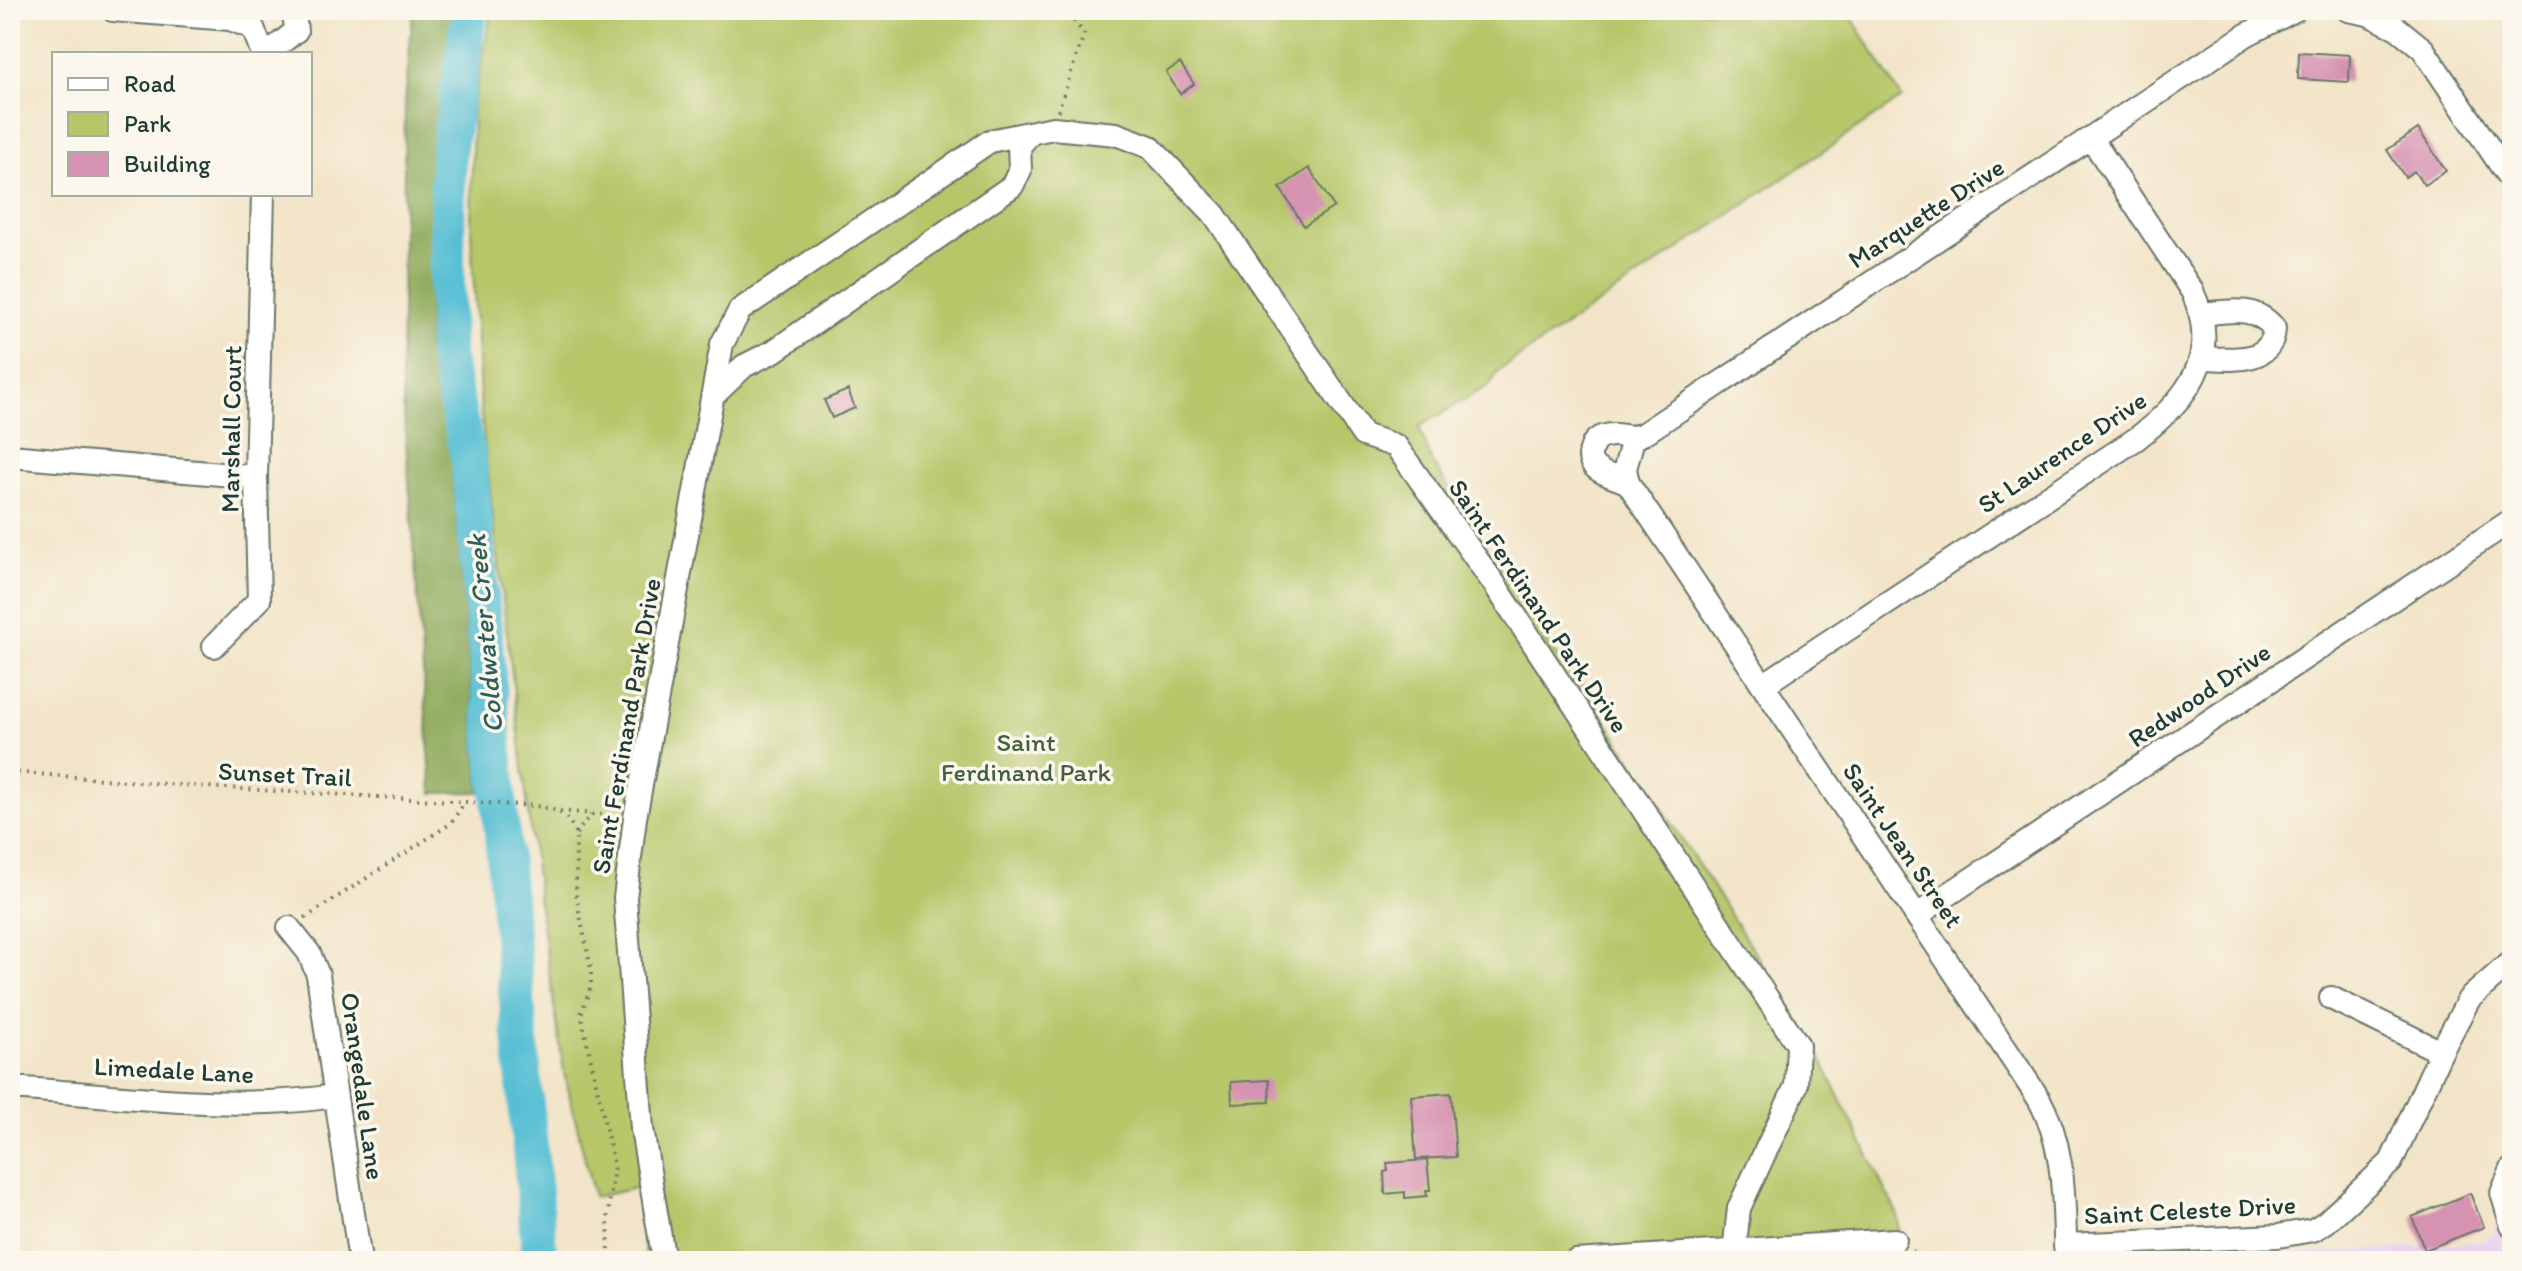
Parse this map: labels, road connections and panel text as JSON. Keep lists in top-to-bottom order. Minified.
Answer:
{"streets":{"street":["Marquette Drive","Marshall Court","St Laurence Drive","Saint Ferdinand Park Drive","Redwood Drive","Saint Jean Street","Limedale Lane","Orangedale Lane","Saint Celeste Drive"],"path":["Sunset Trail"]},"crossings":[["Marquette Drive","St Laurence Drive"],["Marquette Drive","Saint Jean Street"],["St Laurence Drive","Saint Jean Street"],["Saint Ferdinand Park Drive","Sunset Trail"],["Redwood Drive","Saint Jean Street"],["Saint Jean Street","Saint Celeste Drive"],["Limedale Lane","Orangedale Lane"]],"water":["Coldwater Creek"],"parks":["Saint Ferdinand Park"],"legend":["Road","Park","Building"]}
